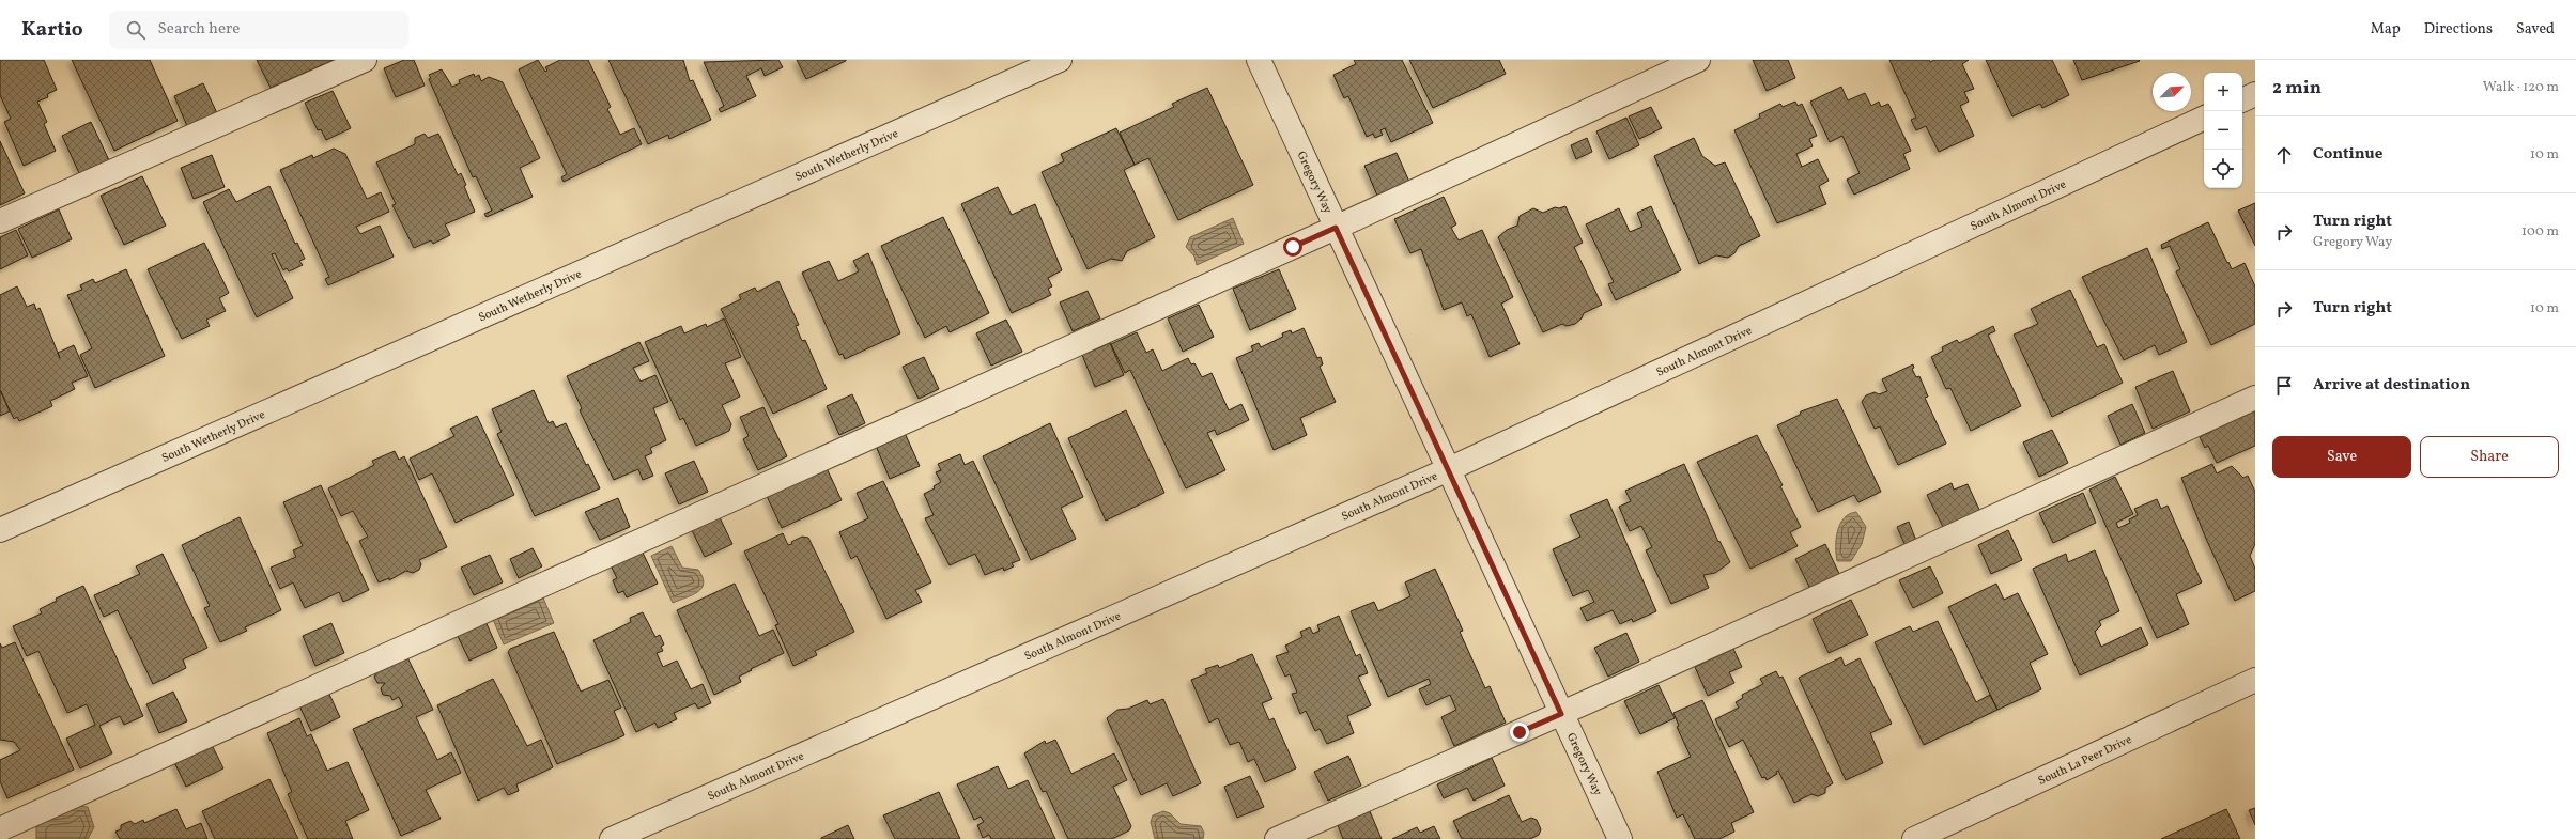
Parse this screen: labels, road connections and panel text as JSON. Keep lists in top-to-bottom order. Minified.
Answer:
{"streets":{"street":["South Wetherly Drive","Gregory Way","South Almont Drive","South La Peer Drive"]},"crossings":[["Gregory Way","South Almont Drive"]],"north":"top right","page":{"header":"Kartio","search":"Search here","nav":["Map","Directions","Saved"],"heading":["2 min","Walk · 120 m"],"map_buttons":["+","−"],"list":[["Continue","10 m"],["Turn right","Gregory Way","100 m"],["Turn right","10 m"],"Arrive at destination"],"buttons":["Save","Share"]}}
